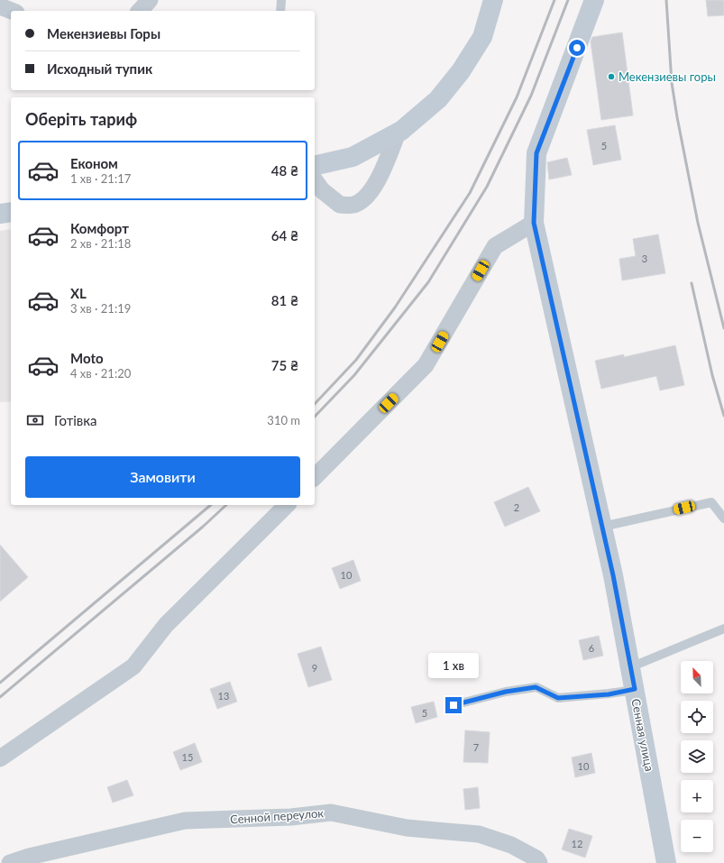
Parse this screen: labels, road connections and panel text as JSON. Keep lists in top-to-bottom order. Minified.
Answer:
{"streets":{"main road":["Сенная улица"],"street":["Сенной переулок"]},"places":["Мекензиевы горы"],"house_numbers":["5","3","2","10","6","9","13","5","7","15","10","12"],"north":"top left","page":{"banner":["Мекензиевы Горы","Исходный тупик"],"heading":"Оберіть тариф","list":[{"name":"Економ","note":"1 хв · 21:17","value":"48 ₴"},{"name":"Комфорт","note":"2 хв · 21:18","value":"64 ₴"},{"name":"XL","note":"3 хв · 21:19","value":"81 ₴"},{"name":"Moto","note":"4 хв · 21:20","value":"75 ₴"}],"pay":["Готівка","310 m"],"buttons":"Замовити","bubble":"1 хв","map_buttons":["+","−"]}}
